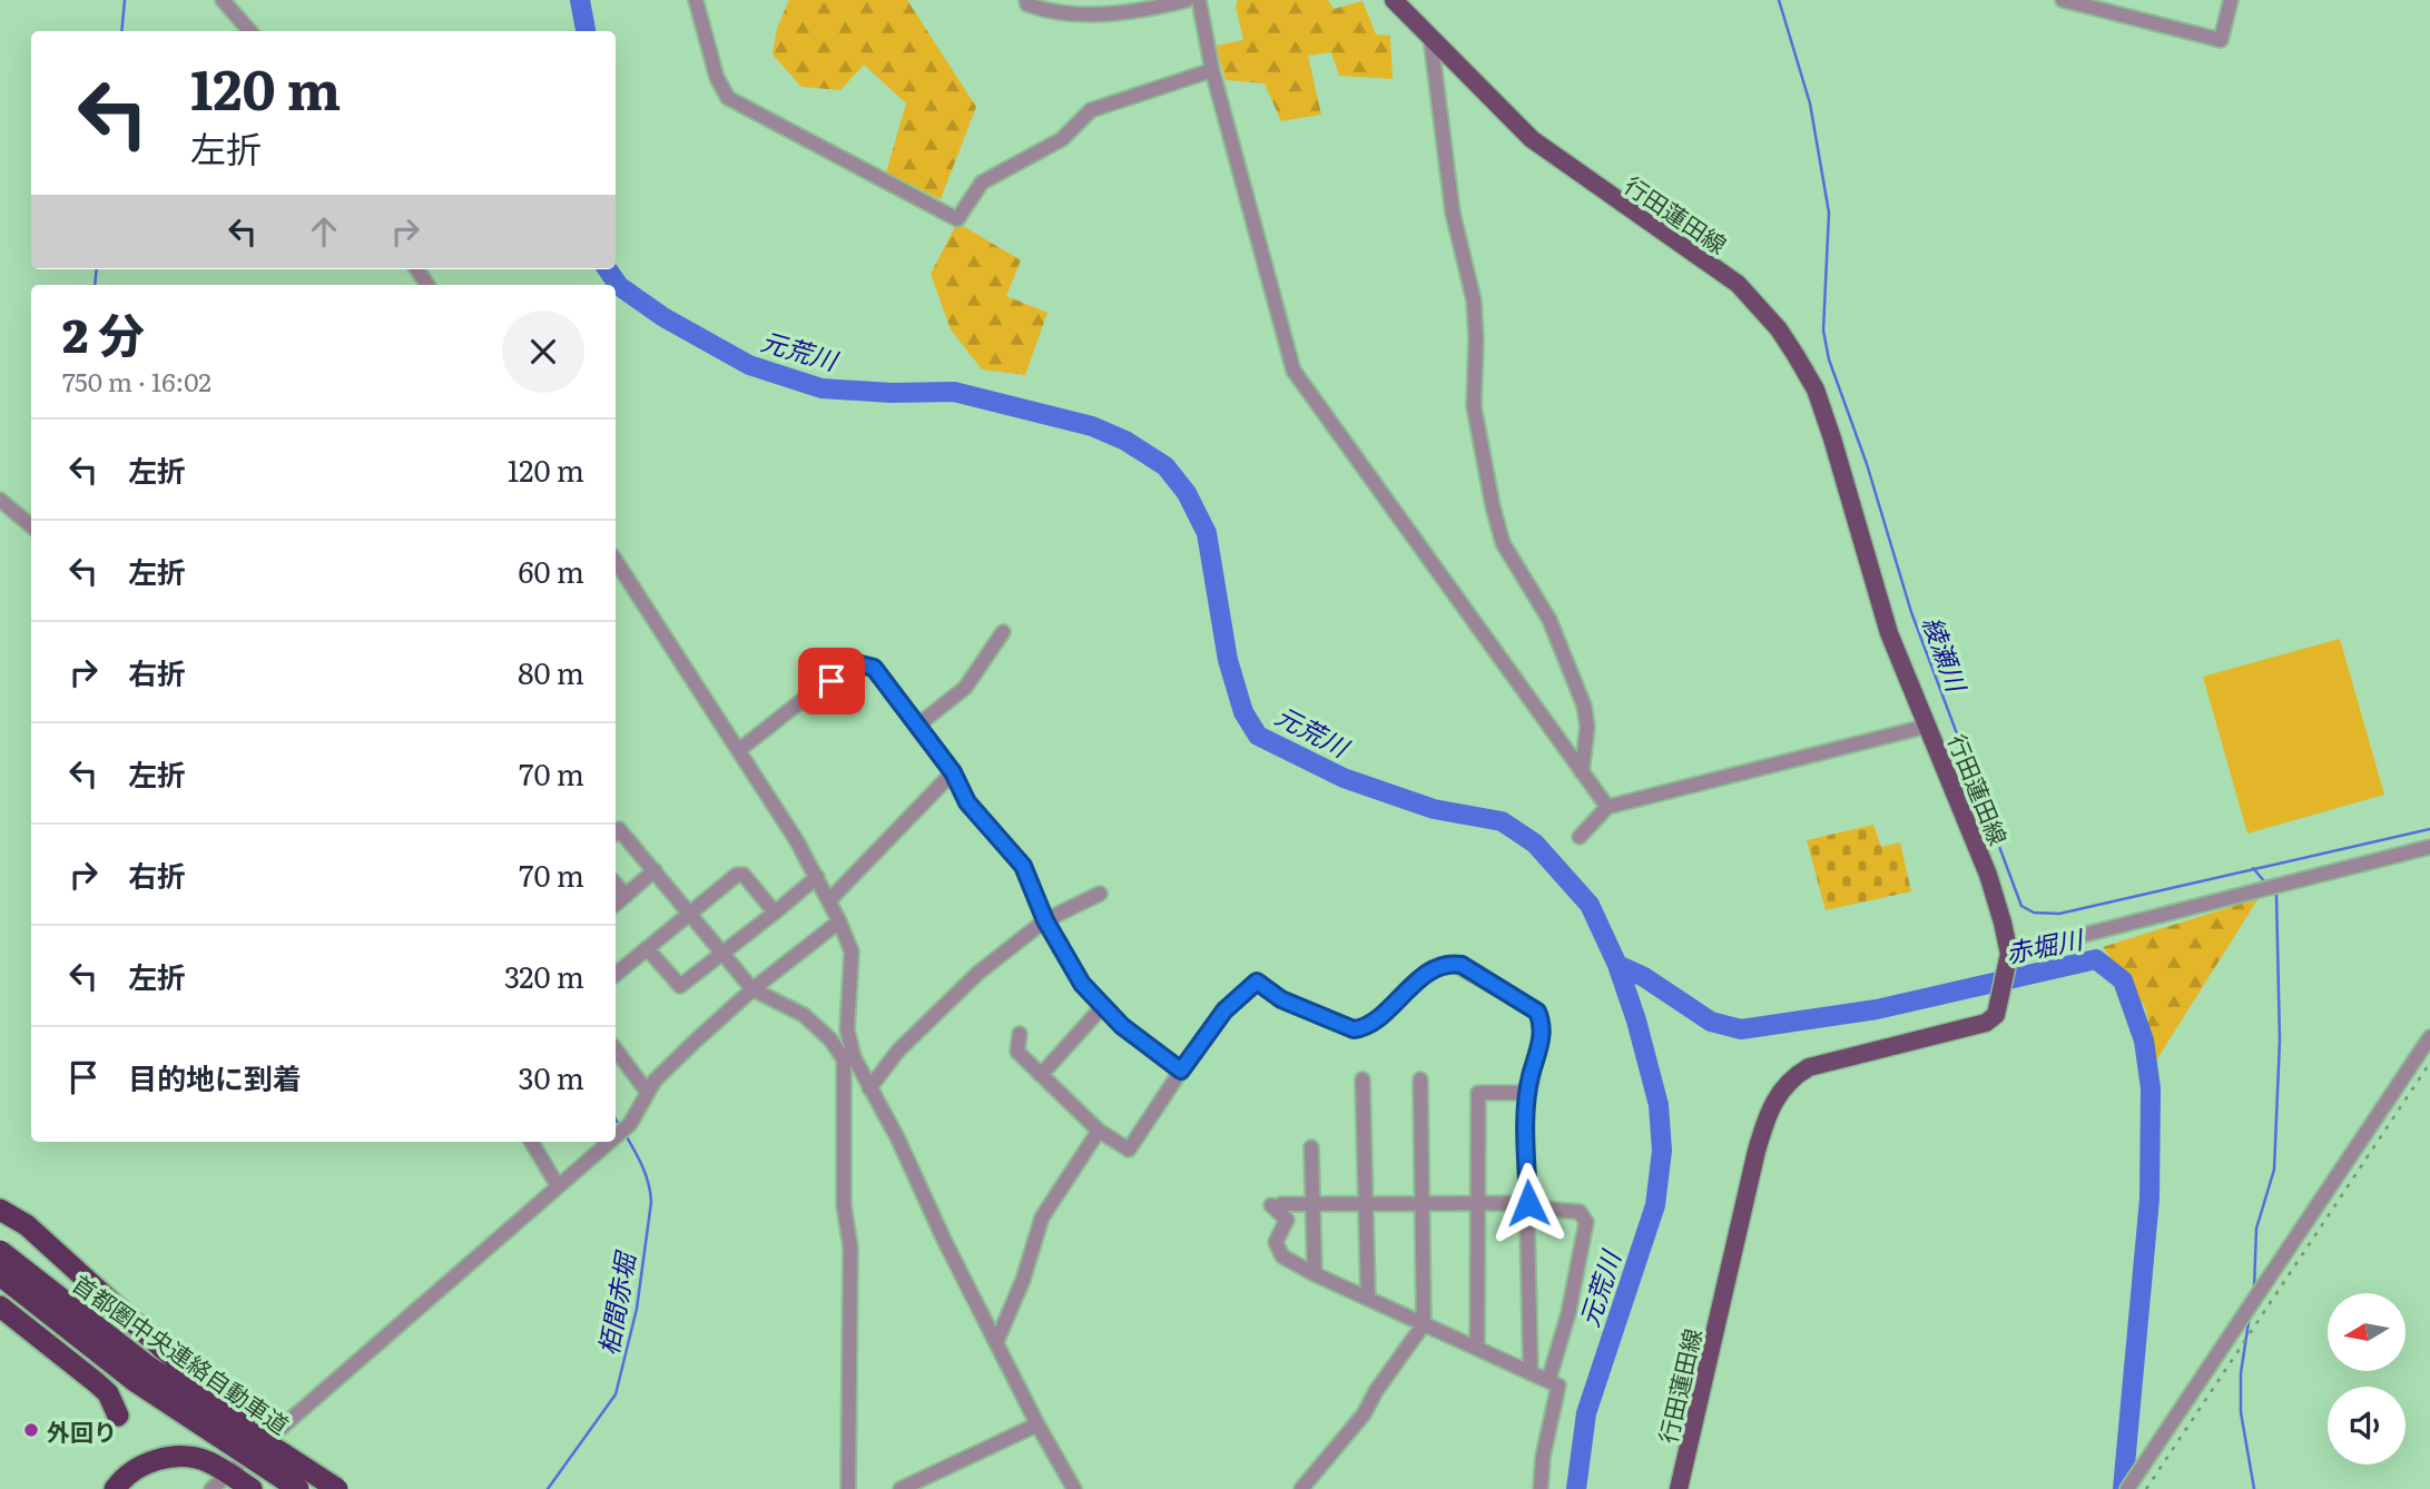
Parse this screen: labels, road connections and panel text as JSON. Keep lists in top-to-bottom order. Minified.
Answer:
{"streets":{"highway":["首都圏中央連絡自動車道"],"main road":["行田蓮田線"]},"water":["元荒川","綾瀬川","赤堀川","栢間赤堀"],"places":["外回り"],"north":"left","page":{"turn":["120 m","左折"],"heading":["2 分","750 m · 16:02"],"list":[{"name":"左折","value":"120 m"},{"name":"左折","value":"60 m"},{"name":"右折","value":"80 m"},{"name":"左折","value":"70 m"},{"name":"右折","value":"70 m"},{"name":"左折","value":"320 m"},{"name":"目的地に到着","value":"30 m"}]}}
